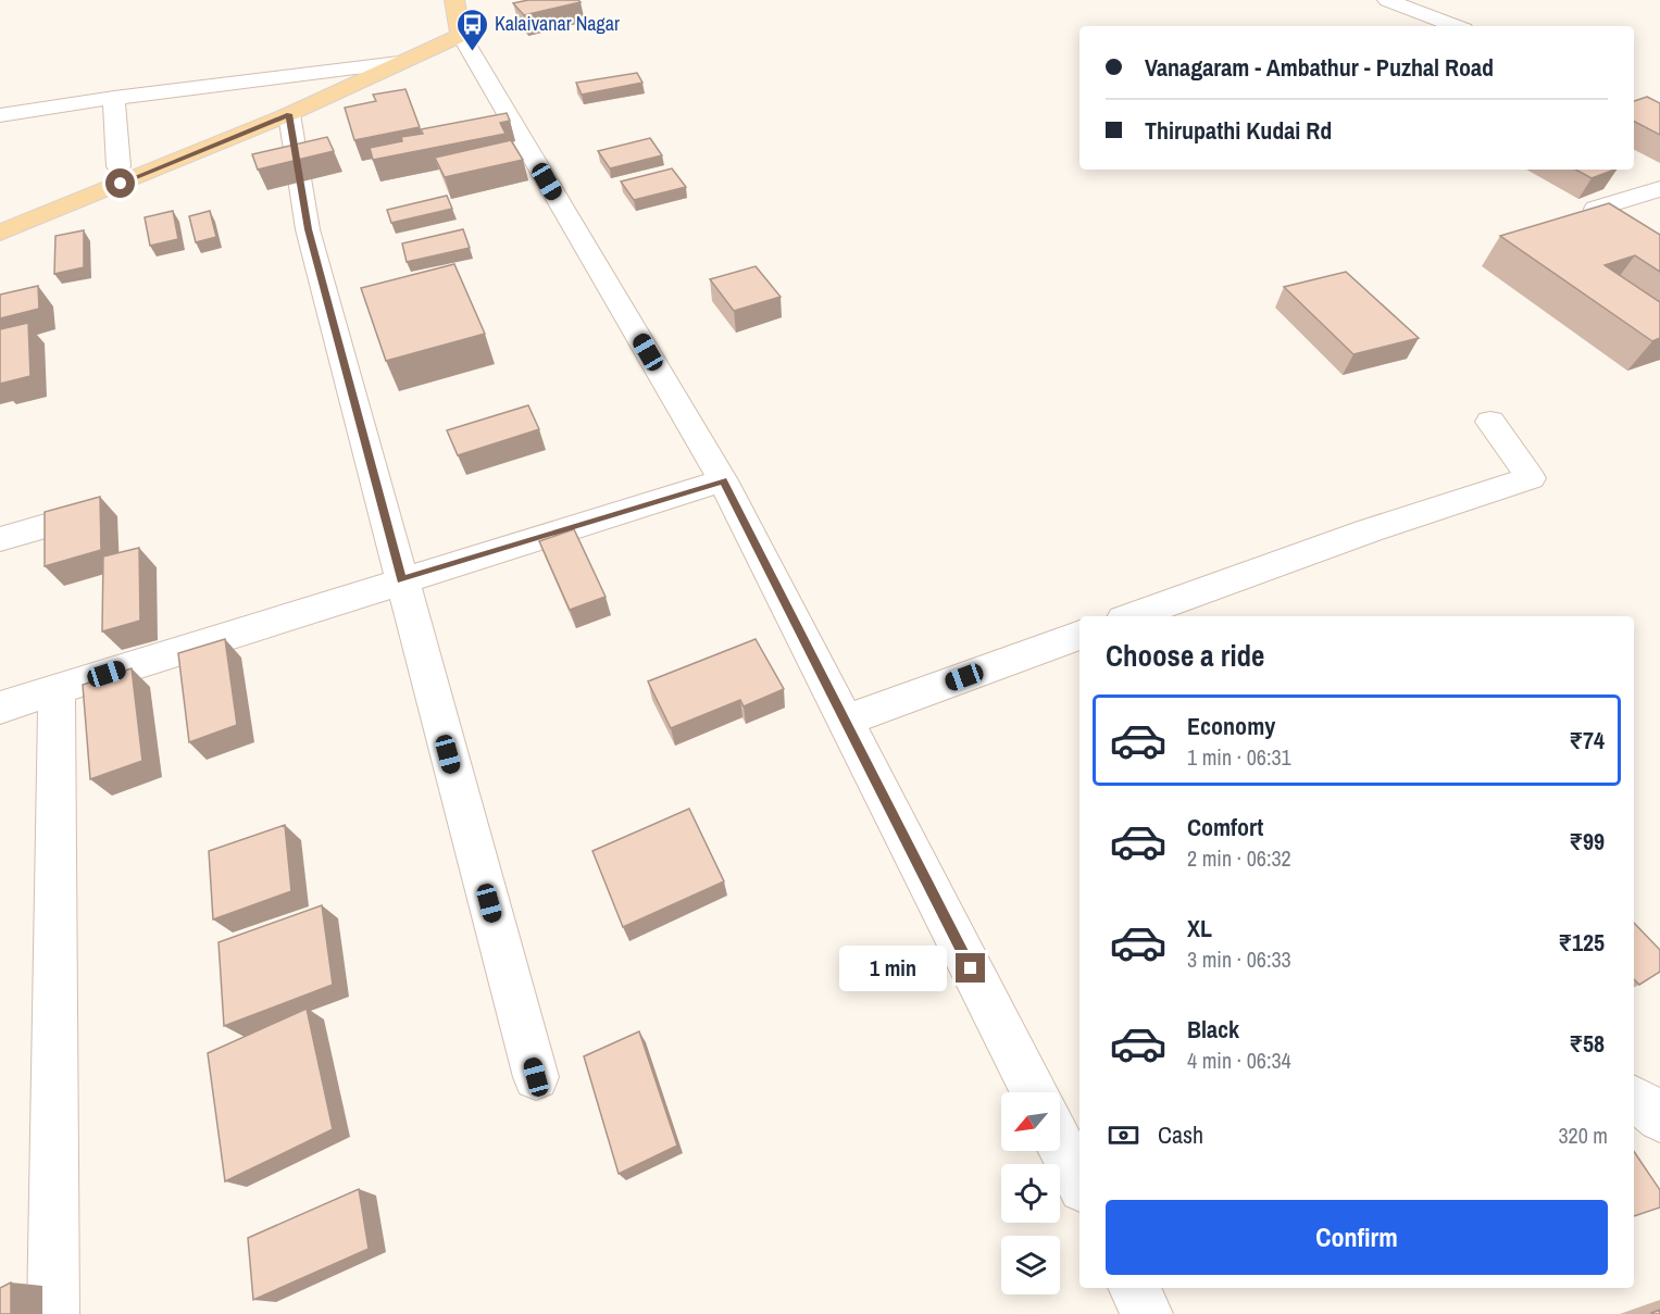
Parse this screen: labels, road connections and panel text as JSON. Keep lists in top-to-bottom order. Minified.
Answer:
{"places":{"bus stop":["Kalaivanar Nagar"]},"north":"bottom left","page":{"banner":["Vanagaram - Ambathur - Puzhal Road","Thirupathi Kudai Rd"],"heading":"Choose a ride","list":[{"name":"Economy","note":"1 min · 06:31","value":"₹74"},{"name":"Comfort","note":"2 min · 06:32","value":"₹99"},{"name":"XL","note":"3 min · 06:33","value":"₹125"},{"name":"Black","note":"4 min · 06:34","value":"₹58"}],"bubble":"1 min","pay":["Cash","320 m"],"buttons":"Confirm"}}
